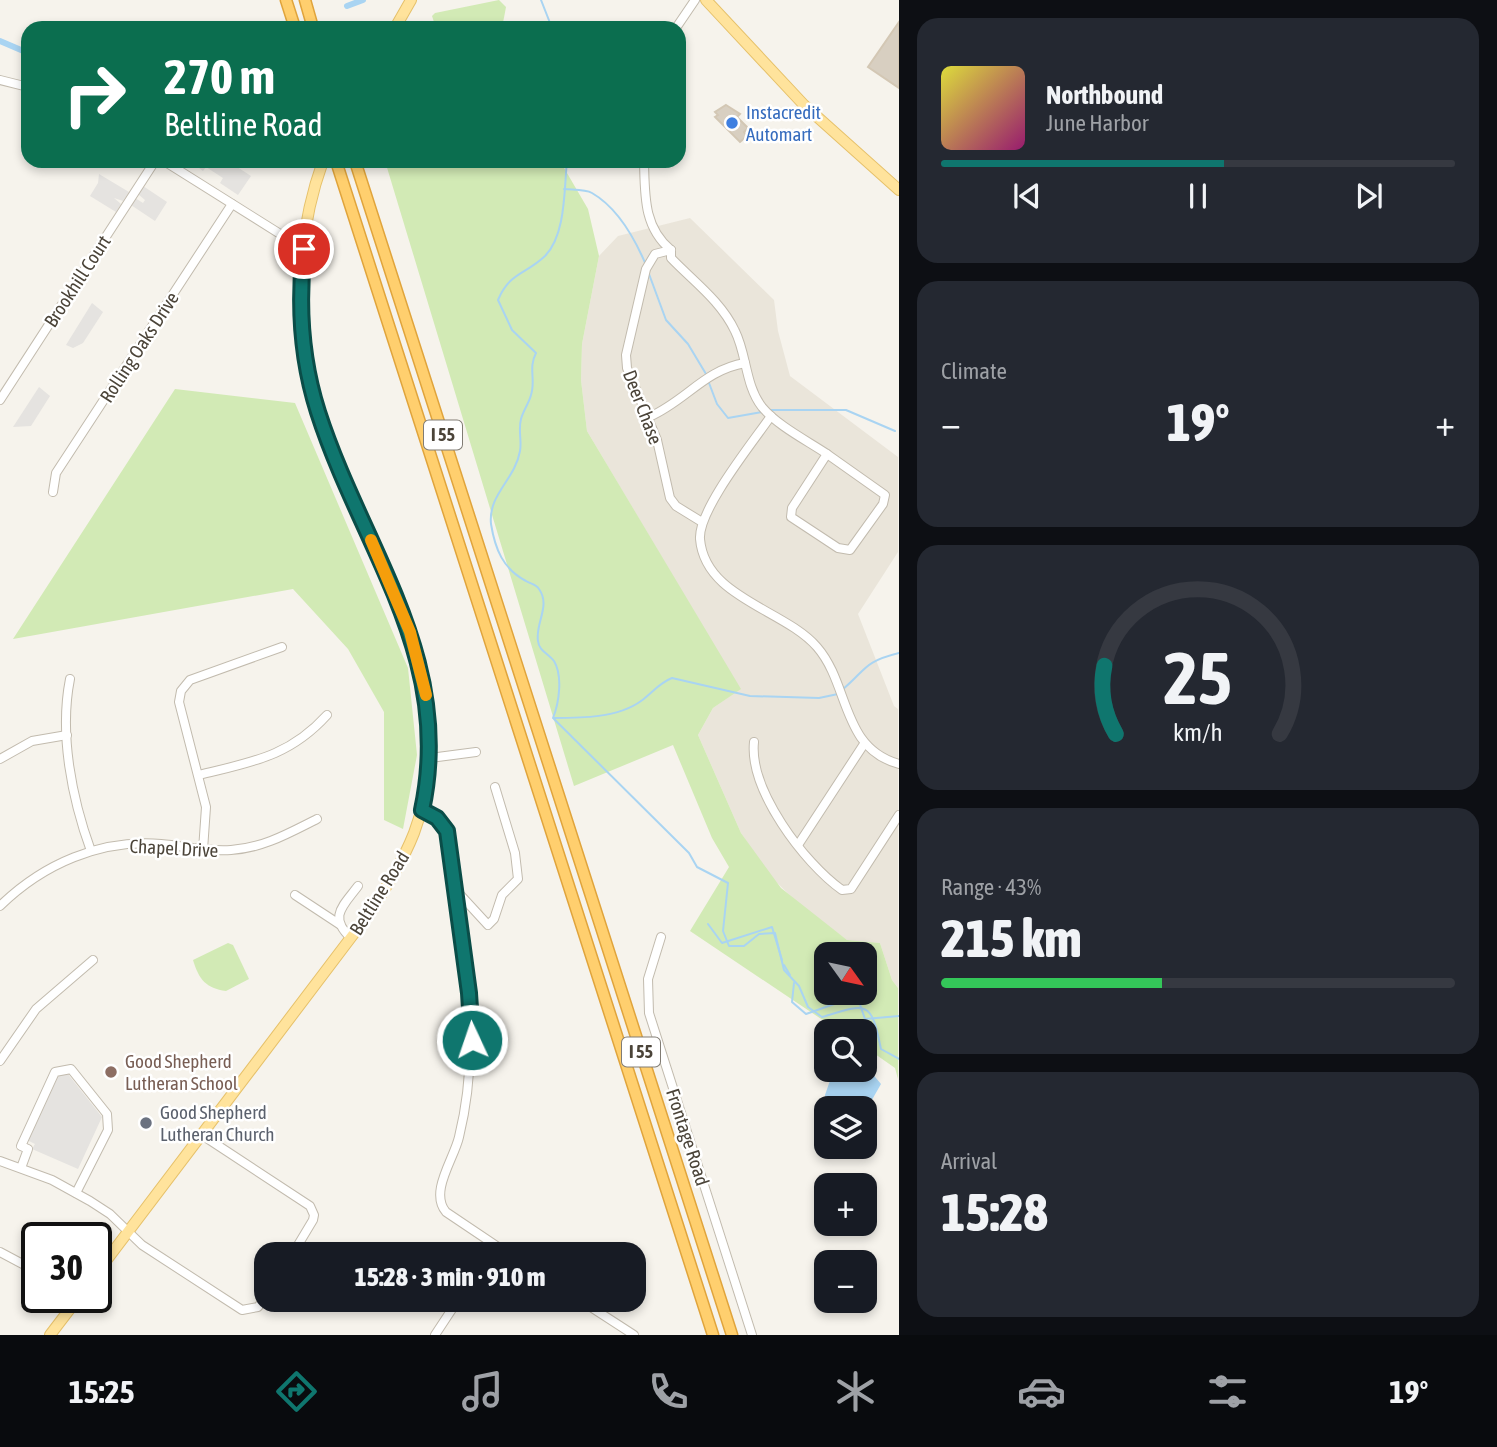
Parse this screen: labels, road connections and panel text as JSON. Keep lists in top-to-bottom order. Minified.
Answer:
{"streets":{"highway":["I 55"],"main road":["Beltline Road"],"street":["Brookhill Court","Rolling Oaks Drive","Deer Chase","Chapel Drive","Frontage Road"]},"places":["Instacredit Automart","Good Shepherd Lutheran School","Good Shepherd Lutheran Church"],"north":"bottom right","page":{"turn":["270 m","Beltline Road"],"song":["Northbound","June Harbor"],"tile":["Climate",["Range · 43%","215 km"],["Arrival","15:28"]],"heat":["−","19°","+"],"map_buttons":["+","−"],"limit":"30","trip":"15:28 · 3 min · 910 m","tabs":["15:25","19°"],"gauge":["25","km/h"]}}
